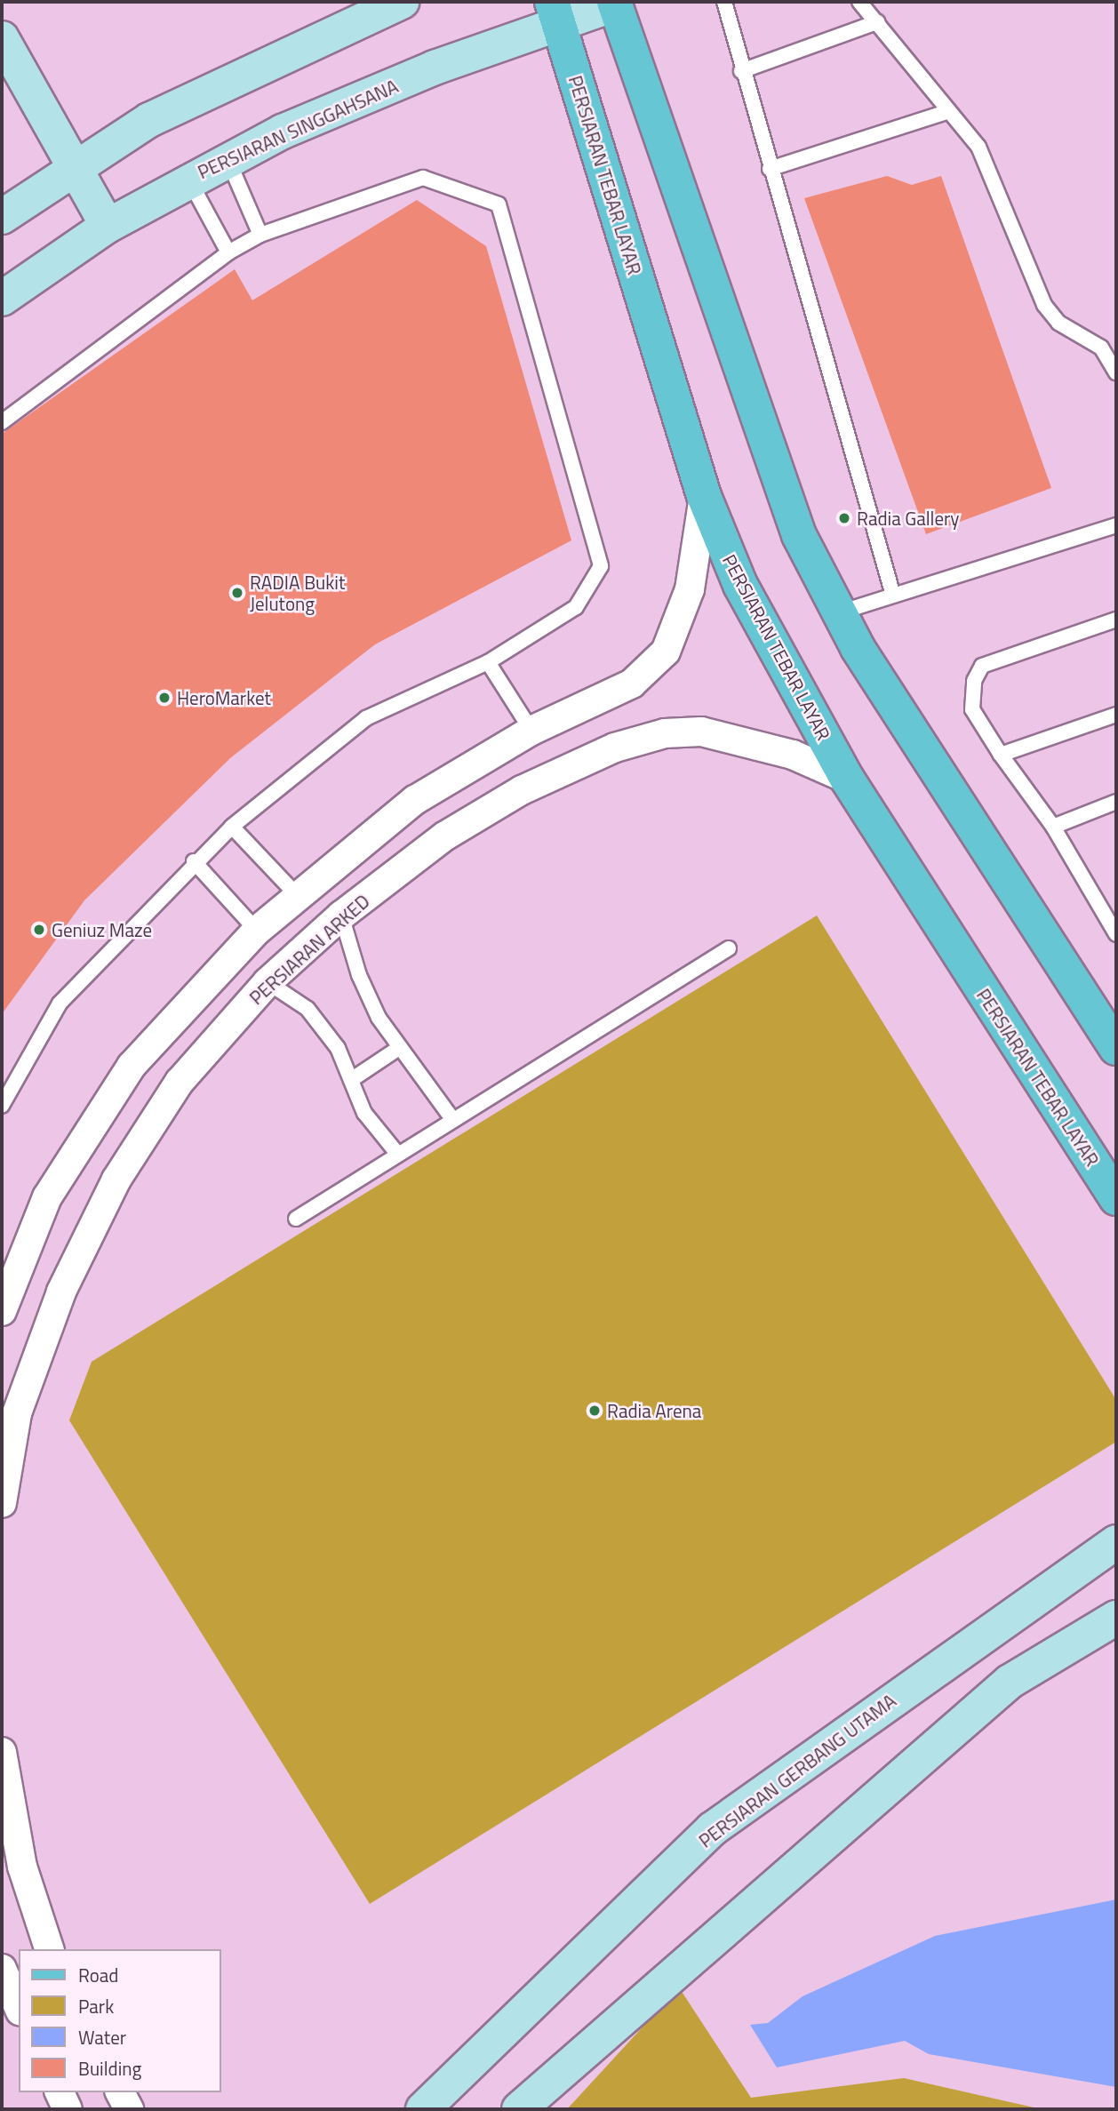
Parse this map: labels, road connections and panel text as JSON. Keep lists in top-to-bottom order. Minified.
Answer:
{"streets":{"main road":["PERSIARAN SINGGAHSANA","PERSIARAN TEBAR LAYAR","PERSIARAN GERBANG UTAMA"],"street":["PERSIARAN ARKED"]},"crossings":[["PERSIARAN SINGGAHSANA","PERSIARAN TEBAR LAYAR"],["PERSIARAN TEBAR LAYAR","PERSIARAN ARKED"]],"places":["Radia Gallery","RADIA Bukit Jelutong","HeroMarket","Geniuz Maze","Radia Arena"],"legend":["Road","Park","Water","Building"]}
